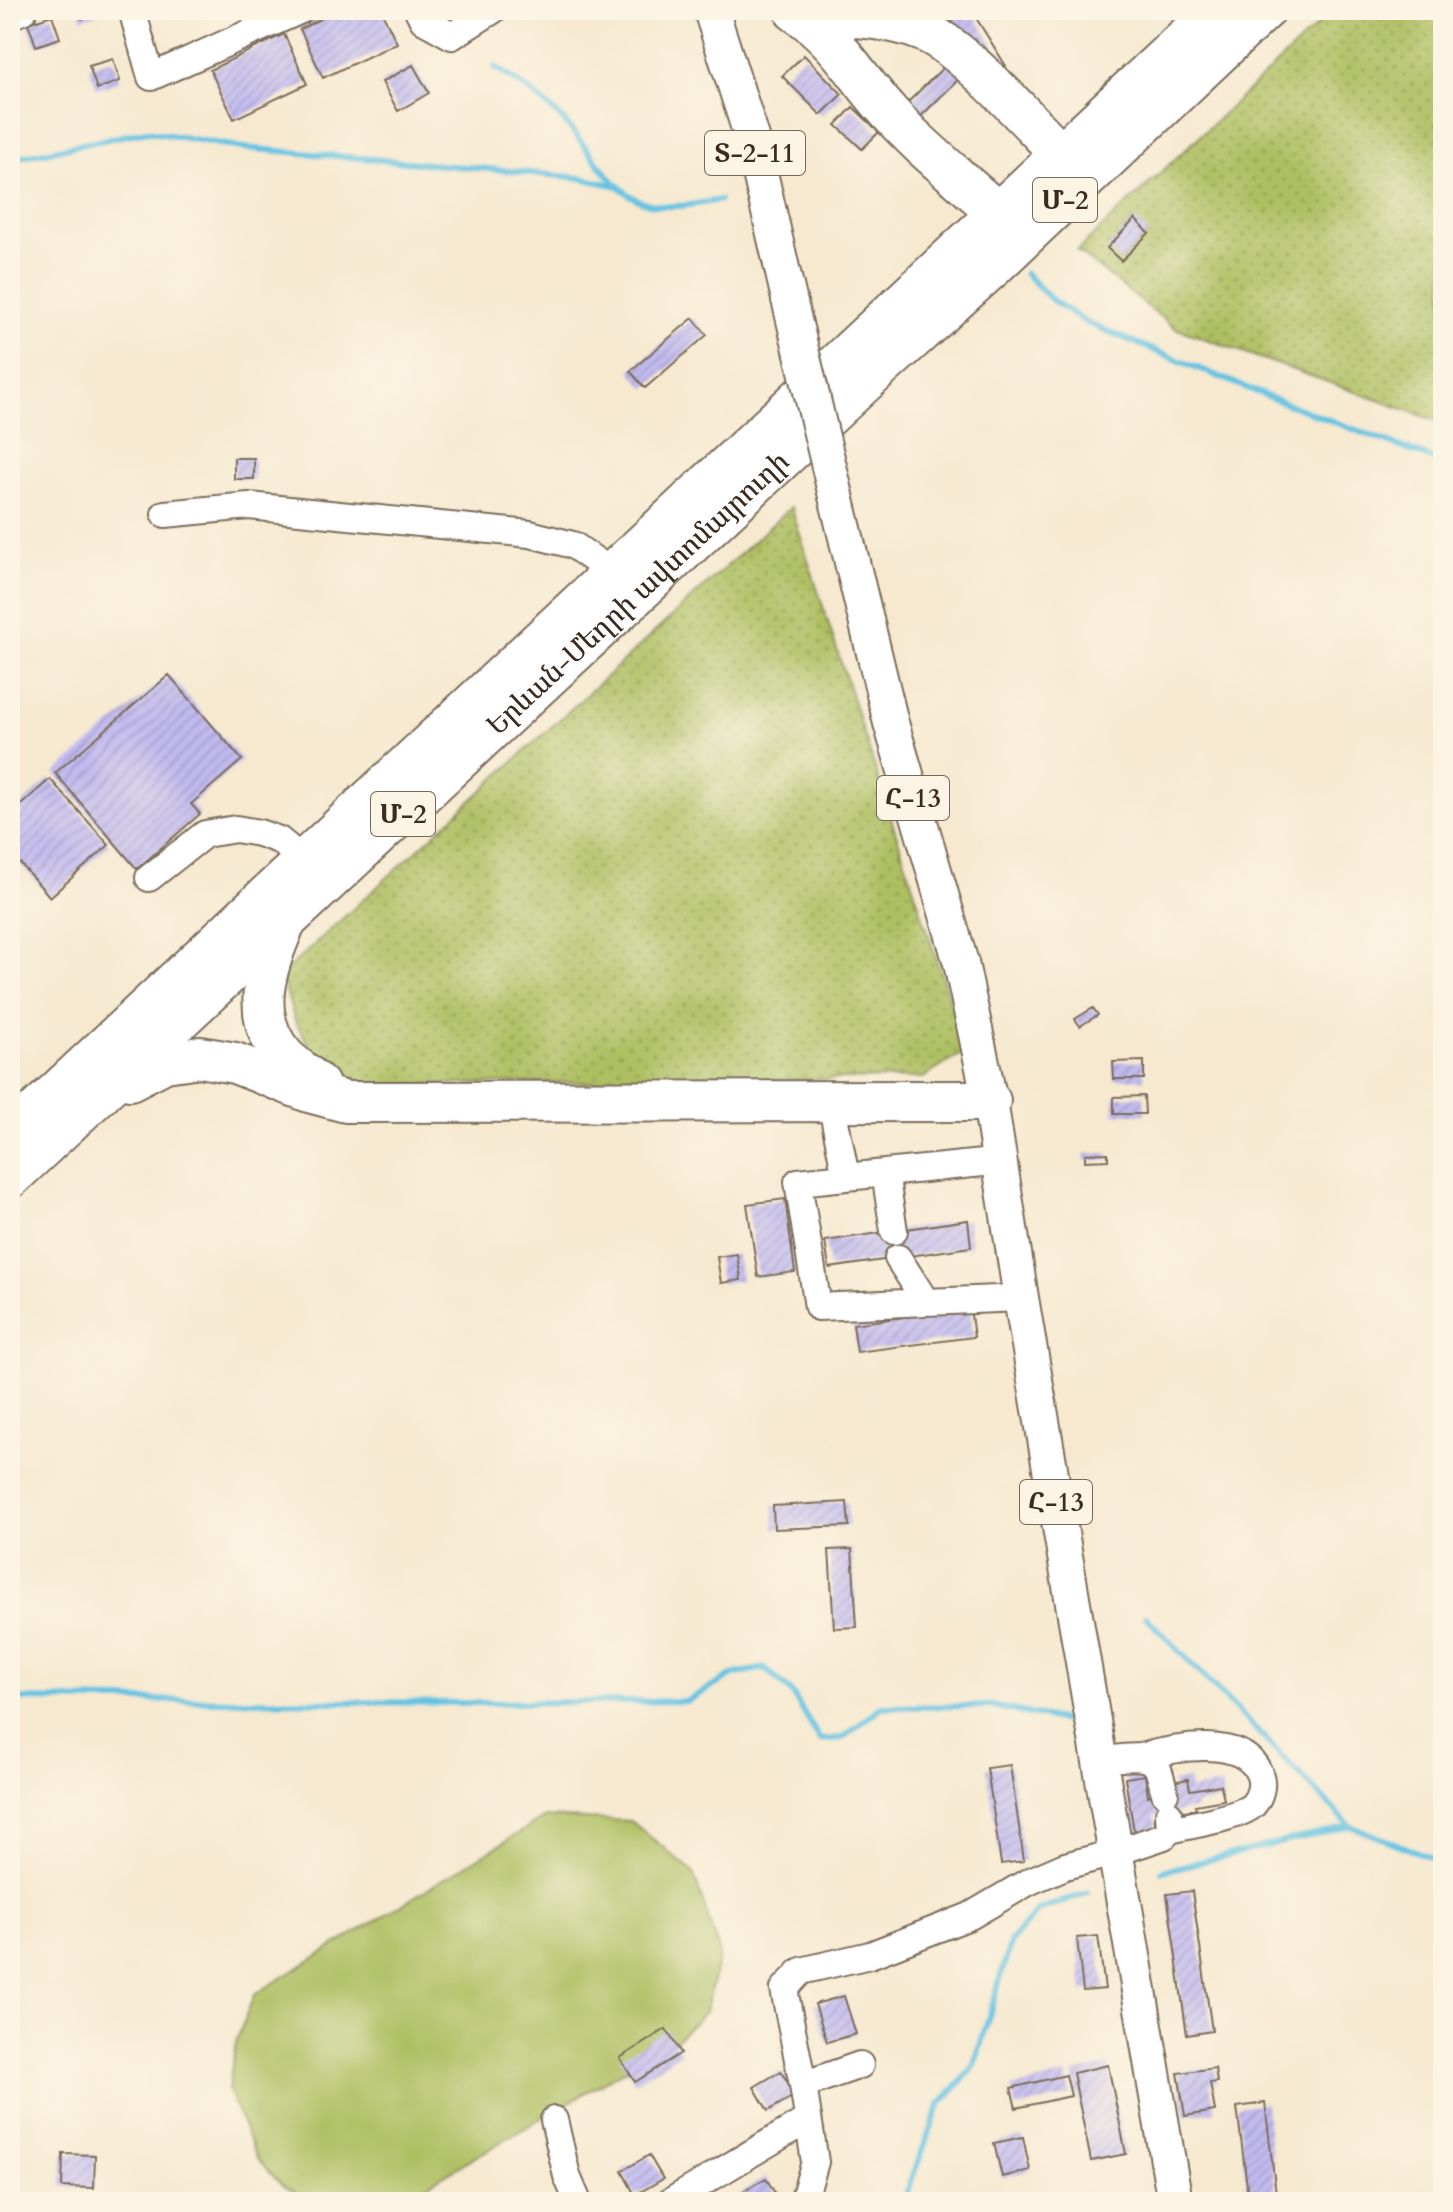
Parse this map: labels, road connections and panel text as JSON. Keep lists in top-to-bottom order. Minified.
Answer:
{"streets":{"highway":["Մ-2","Երևան-Մեղրի ավտոմայրուղի"],"main road":["Տ-2-11","Հ-13"]},"crossings":[["Տ-2-11","Հ-13"]]}
